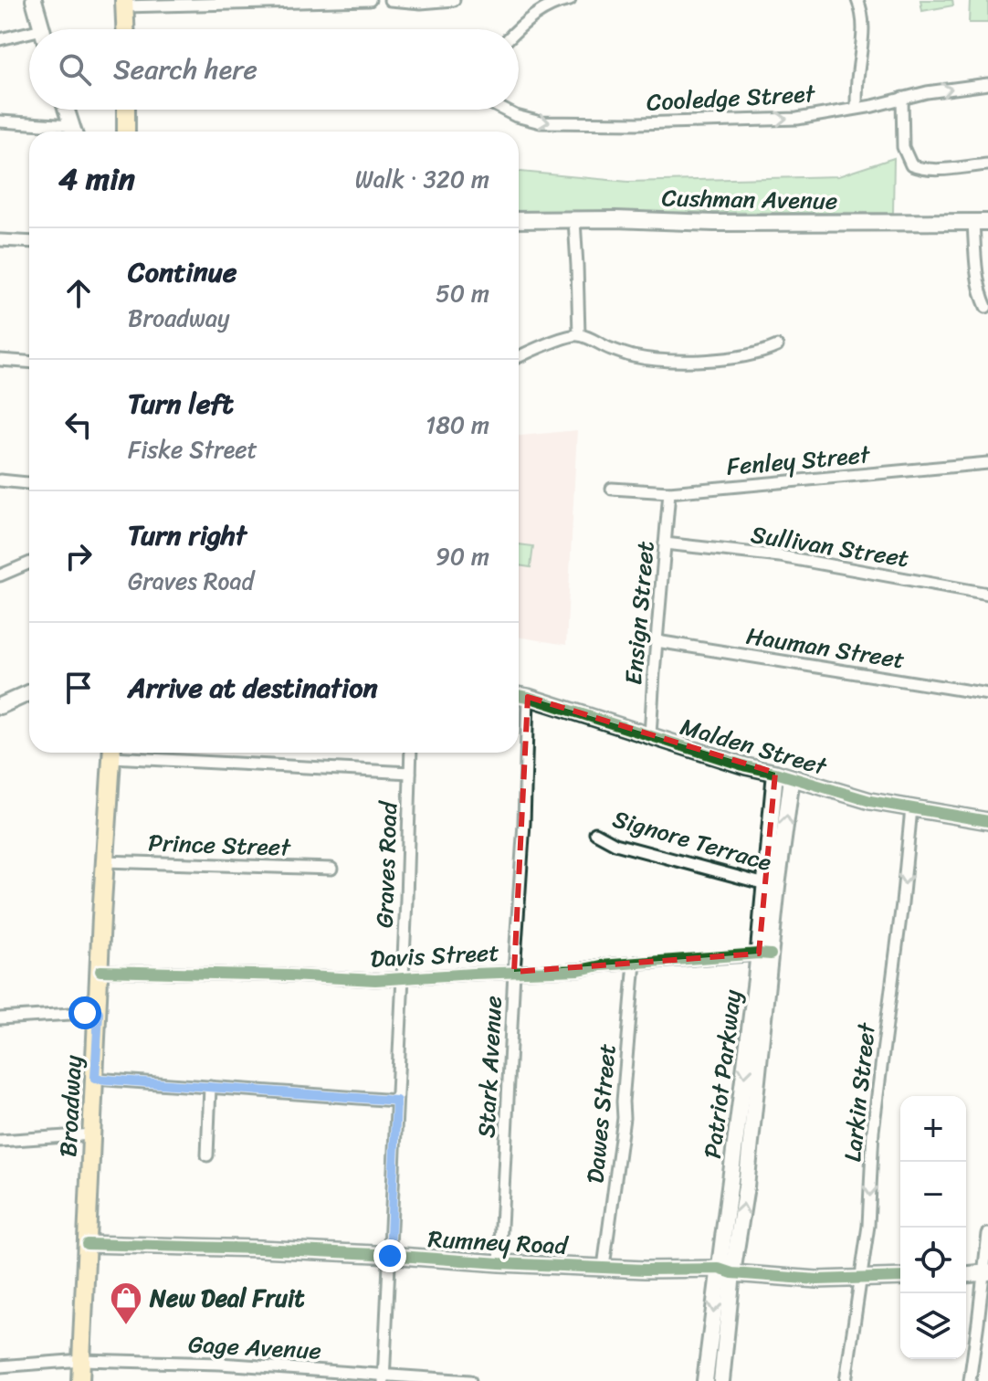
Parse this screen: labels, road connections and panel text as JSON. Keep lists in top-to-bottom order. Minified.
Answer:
{"streets":{"main road":["Broadway"],"street":["Cooledge Street","Cushman Avenue","Fenley Street","Sullivan Street","Ensign Street","Hauman Street","Malden Street","Signore Terrace","Prince Street","Graves Road","Davis Street","Stark Avenue","Patriot Parkway","Larkin Street","Dawes Street","Rumney Road","Gage Avenue"]},"crossings":[["Fenley Street","Ensign Street"],["Sullivan Street","Ensign Street"],["Ensign Street","Hauman Street"],["Ensign Street","Malden Street"],["Malden Street","Stark Avenue"],["Malden Street","Patriot Parkway"],["Malden Street","Larkin Street"],["Signore Terrace","Patriot Parkway"],["Prince Street","Broadway"],["Graves Road","Davis Street"],["Graves Road","Rumney Road"],["Graves Road","Gage Avenue"],["Davis Street","Stark Avenue"],["Davis Street","Patriot Parkway"],["Davis Street","Broadway"],["Davis Street","Dawes Street"],["Stark Avenue","Rumney Road"],["Patriot Parkway","Rumney Road"],["Larkin Street","Rumney Road"],["Broadway","Rumney Road"],["Broadway","Gage Avenue"],["Dawes Street","Rumney Road"]],"one_way":["Cooledge Street","Larkin Street"],"places":{"shop":["New Deal Fruit"]},"page":{"search":"Search here","heading":["4 min","Walk · 320 m"],"list":[["Continue","Broadway","50 m"],["Turn left","Fiske Street","180 m"],["Turn right","Graves Road","90 m"],"Arrive at destination"],"map_buttons":["+","−"]}}
